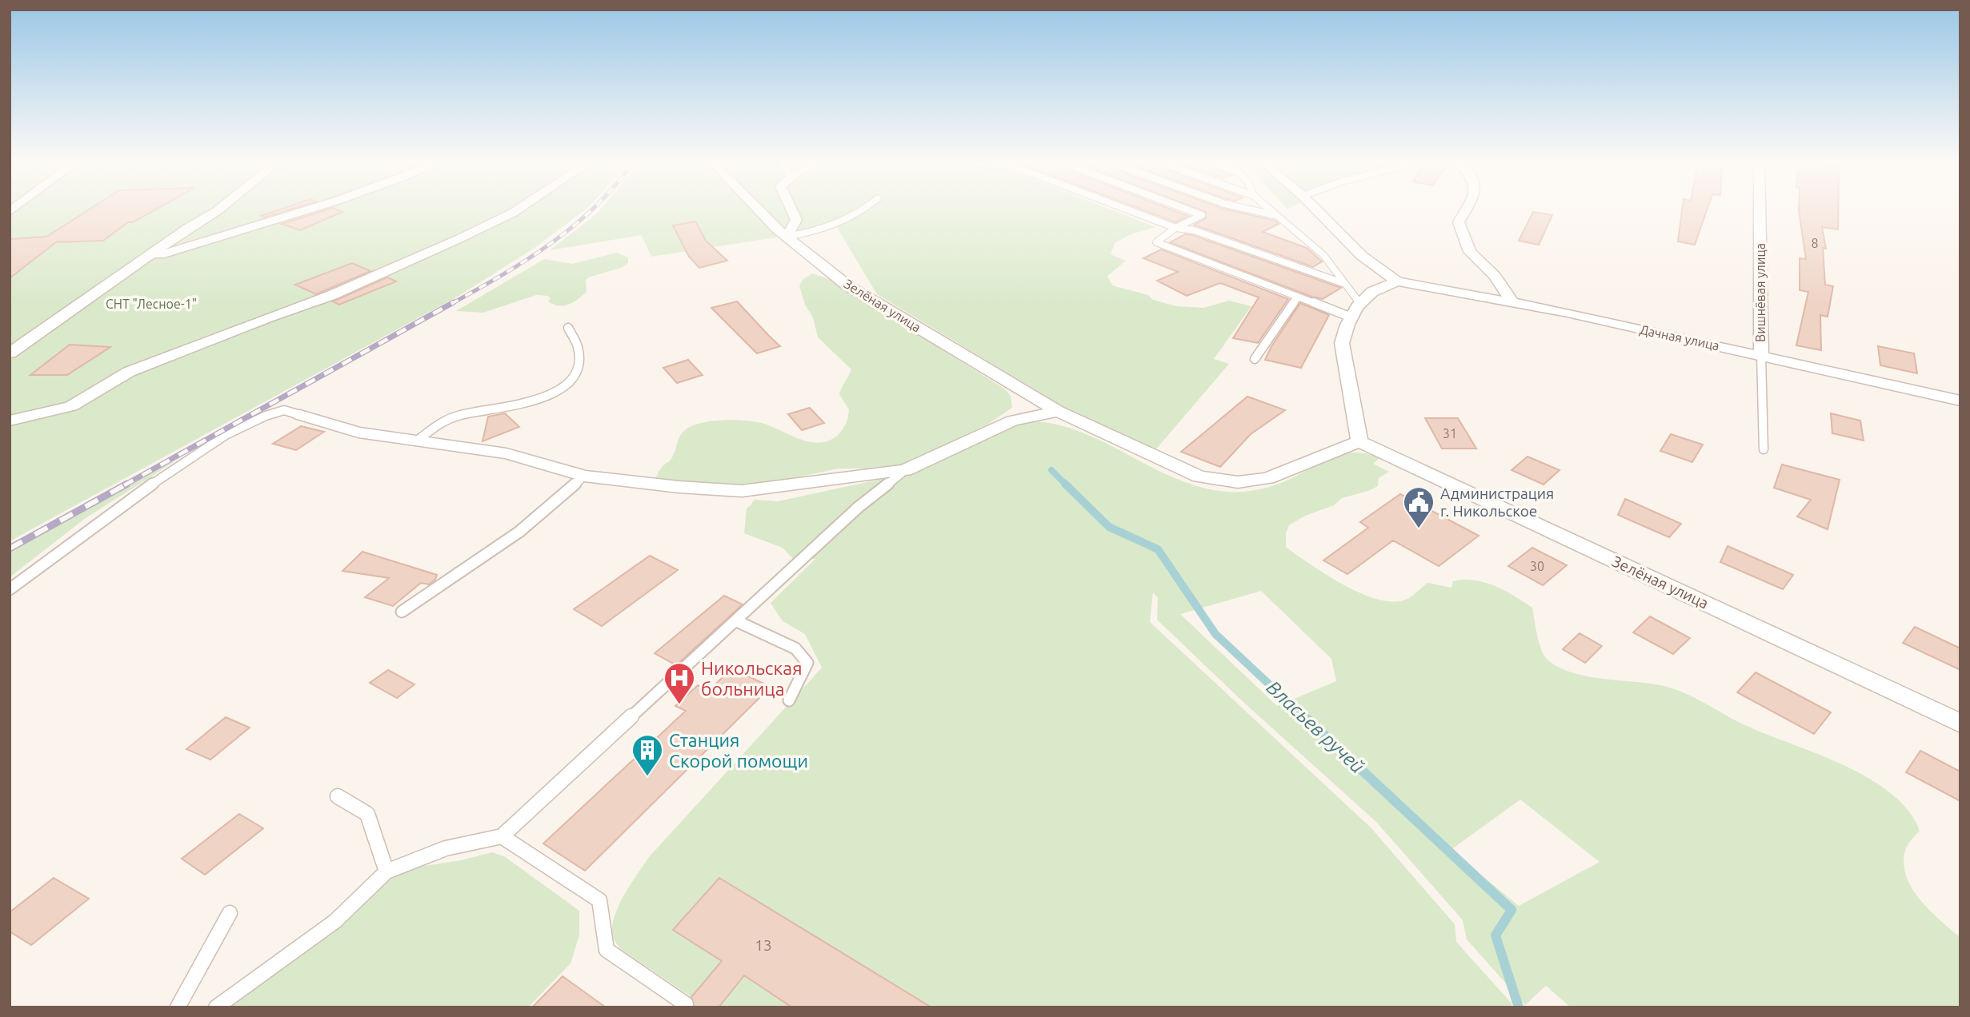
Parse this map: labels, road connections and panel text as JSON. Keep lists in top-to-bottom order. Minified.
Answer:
{"streets":{"street":["Вишнёвая улица","Зелёная улица","Дачная улица"]},"crossings":[["Вишнёвая улица","Дачная улица"]],"water":["Власьев ручей"],"parks":["СНТ \"Лесное-1\""],"places":{"public building":["Администрация г. Никольское"],"hospital":["Никольская больница"],"building":["Станция Скорой помощи"]},"house_numbers":["8","31","30","13"]}
